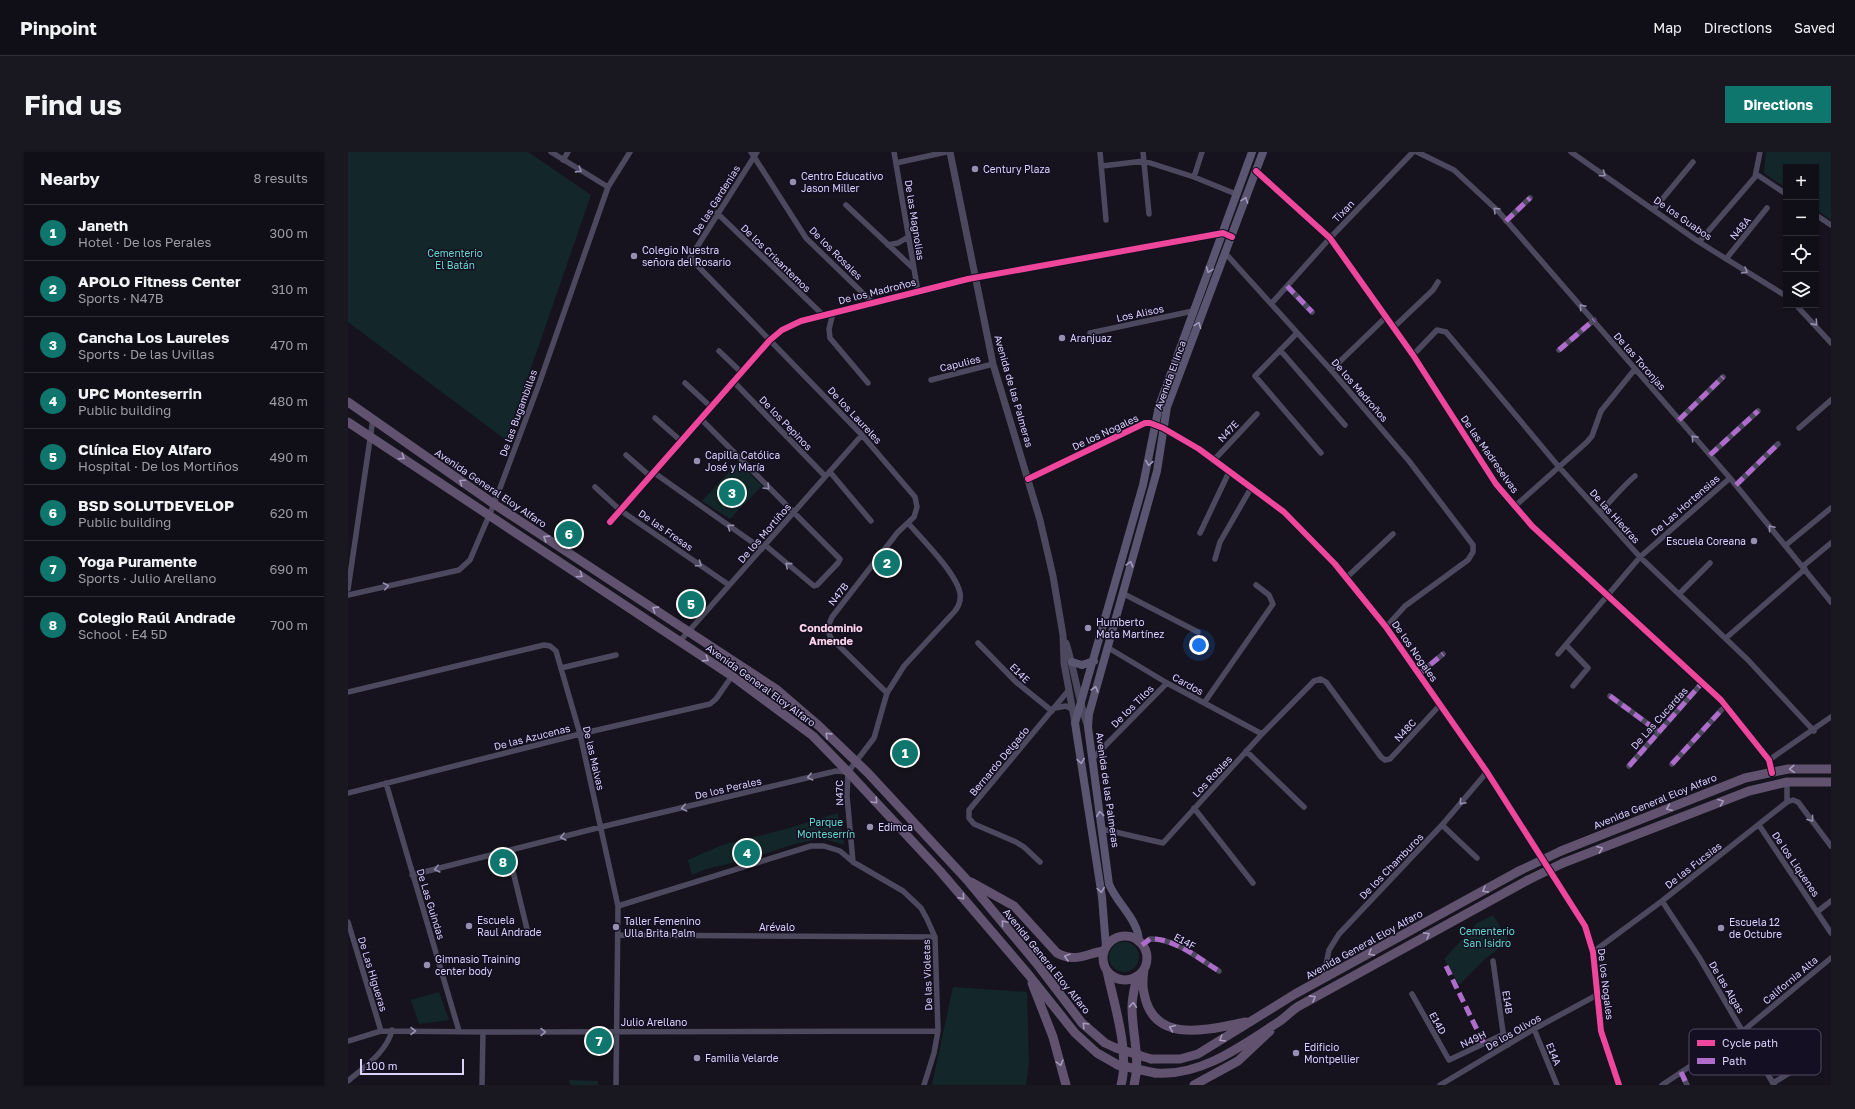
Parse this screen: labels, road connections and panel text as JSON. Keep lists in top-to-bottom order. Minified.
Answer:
{"streets":{"main road":["Avenida El Inca","Avenida de las Palmeras","Avenida General Eloy Alfaro"],"street":["De las Gardenias","Tixan","De los Guabos","De las Magnolias","N48A","De los Rosales","De los Crisantemos","De los Madroños","Los Alisos","De las Toronjas","Capulies","De las Bugambillas","De los Laureles","De los Pepinos","N47E","De los Nogales","De las Madreselvas","De Las Hortensias","De las Hiedras","De las Fresas","De los Mortiños","N47B","E14E","Cardos","De los Tilos","De Las Cucardas","N48C","De las Azucenas","De las Malvas","Bernardo Delgado","Los Robles","De los Perales","N47C","De los Liquenes","De las Fucsias","De los Chamburos","De Las Guindas","Arévalo","E14F","De Las Higueras","De las Violetas","California Alta","De las Algas","E14B","Julio Arellano","E14D","De los Olivos","N49H","E14A"]},"crossings":[["De las Gardenias","De los Rosales"],["De las Gardenias","De los Crisantemos"],["De las Gardenias","De los Laureles"],["Tixan","De los Madroños"],["Tixan","De las Madreselvas"],["De los Guabos","N48A"],["De las Magnolias","De los Madroños"],["De los Rosales","De los Madroños"],["De los Crisantemos","De los Madroños"],["De los Madroños","Avenida El Inca"],["De los Madroños","Avenida de las Palmeras"],["De los Madroños","De los Laureles"],["De los Madroños","De los Pepinos"],["De los Madroños","De los Nogales"],["De los Madroños","De las Fresas"],["Los Alisos","Avenida El Inca"],["De las Toronjas","De Las Hortensias"],["Capulies","Avenida de las Palmeras"],["Avenida El Inca","Avenida de las Palmeras"],["Avenida El Inca","De los Nogales"],["Avenida El Inca","De las Madreselvas"],["Avenida El Inca","Cardos"],["Avenida de las Palmeras","De los Nogales"],["Avenida de las Palmeras","Avenida General Eloy Alfaro"],["Avenida de las Palmeras","De los Tilos"],["Avenida de las Palmeras","Bernardo Delgado"],["Avenida de las Palmeras","Los Robles"],["Avenida de las Palmeras","E14F"],["De las Bugambillas","Avenida General Eloy Alfaro"],["De los Laureles","De los Mortiños"],["De los Laureles","N47B"],["De los Pepinos","De los Mortiños"],["N47E","De los Nogales"],["De los Nogales","N48C"],["De los Nogales","De las Fucsias"],["De los Nogales","De los Chamburos"],["De los Nogales","De los Olivos"],["De las Madreselvas","De Las Hortensias"],["De las Madreselvas","De las Hiedras"],["De las Madreselvas","De Las Cucardas"],["Avenida General Eloy Alfaro","De los Mortiños"],["Avenida General Eloy Alfaro","De las Azucenas"],["Avenida General Eloy Alfaro","De los Perales"],["Avenida General Eloy Alfaro","N47C"],["Avenida General Eloy Alfaro","De los Chamburos"],["De Las Hortensias","De las Hiedras"],["De las Fresas","De los Mortiños"],["E14E","Bernardo Delgado"],["Cardos","De los Tilos"],["Cardos","Los Robles"],["N48C","Los Robles"],["De las Azucenas","De las Malvas"],["De las Azucenas","De Las Guindas"],["De las Malvas","De los Perales"],["De las Malvas","Arévalo"],["De las Malvas","De las Violetas"],["De las Malvas","Julio Arellano"],["De los Perales","N47C"],["De los Perales","De Las Guindas"],["N47C","De las Violetas"],["De los Liquenes","De las Fucsias"],["De las Fucsias","De las Algas"],["De Las Guindas","Julio Arellano"],["Arévalo","De las Violetas"],["De Las Higueras","Julio Arellano"],["De las Violetas","Julio Arellano"],["E14B","De los Olivos"],["E14B","N49H"],["E14D","N49H"],["De los Olivos","E14A"]],"one_way":["De los Guabos","De las Toronjas","De los Perales"],"districts":["Condominio Amende"],"parks":["Cementerio El Batán","Parque Monteserrín","Cementerio San Isidro"],"places":["Century Plaza","Centro Educativo Jason Miller","Colegio Nuestra señora del Rosario","Aranjuaz","Capilla Católica José y María","Escuela Coreana","Humberto Mata Martínez","Edimca","Escuela Raul Andrade","Taller Femenino Ulla Brita Palm","Escuela 12 de Octubre","Gimnasio Training center body","Edificio Montpellier","Familia Velarde"],"legend":["Cycle path","Path"],"scale_bar":"100 m","page":{"header":"Pinpoint","nav":["Map","Directions","Saved"],"buttons":"Directions","title":"Find us","heading":["Nearby","8 results"],"map_buttons":["+","−"],"list":[{"mark":"1","name":"Janeth","note":"Hotel · De los Perales","value":"300 m"},{"mark":"2","name":"APOLO Fitness Center","note":"Sports · N47B","value":"310 m"},{"mark":"3","name":"Cancha Los Laureles","note":"Sports · De las Uvillas","value":"470 m"},{"mark":"4","name":"UPC Monteserrin","note":"Public building","value":"480 m"},{"mark":"5","name":"Clínica Eloy Alfaro","note":"Hospital · De los Mortiños","value":"490 m"},{"mark":"6","name":"BSD SOLUTDEVELOP","note":"Public building","value":"620 m"},{"mark":"7","name":"Yoga Puramente","note":"Sports · Julio Arellano","value":"690 m"},{"mark":"8","name":"Colegio Raúl Andrade","note":"School · E4 5D","value":"700 m"}],"pins":["3","6","2","5","1","4","8","7"],"scale":"100 m"}}
